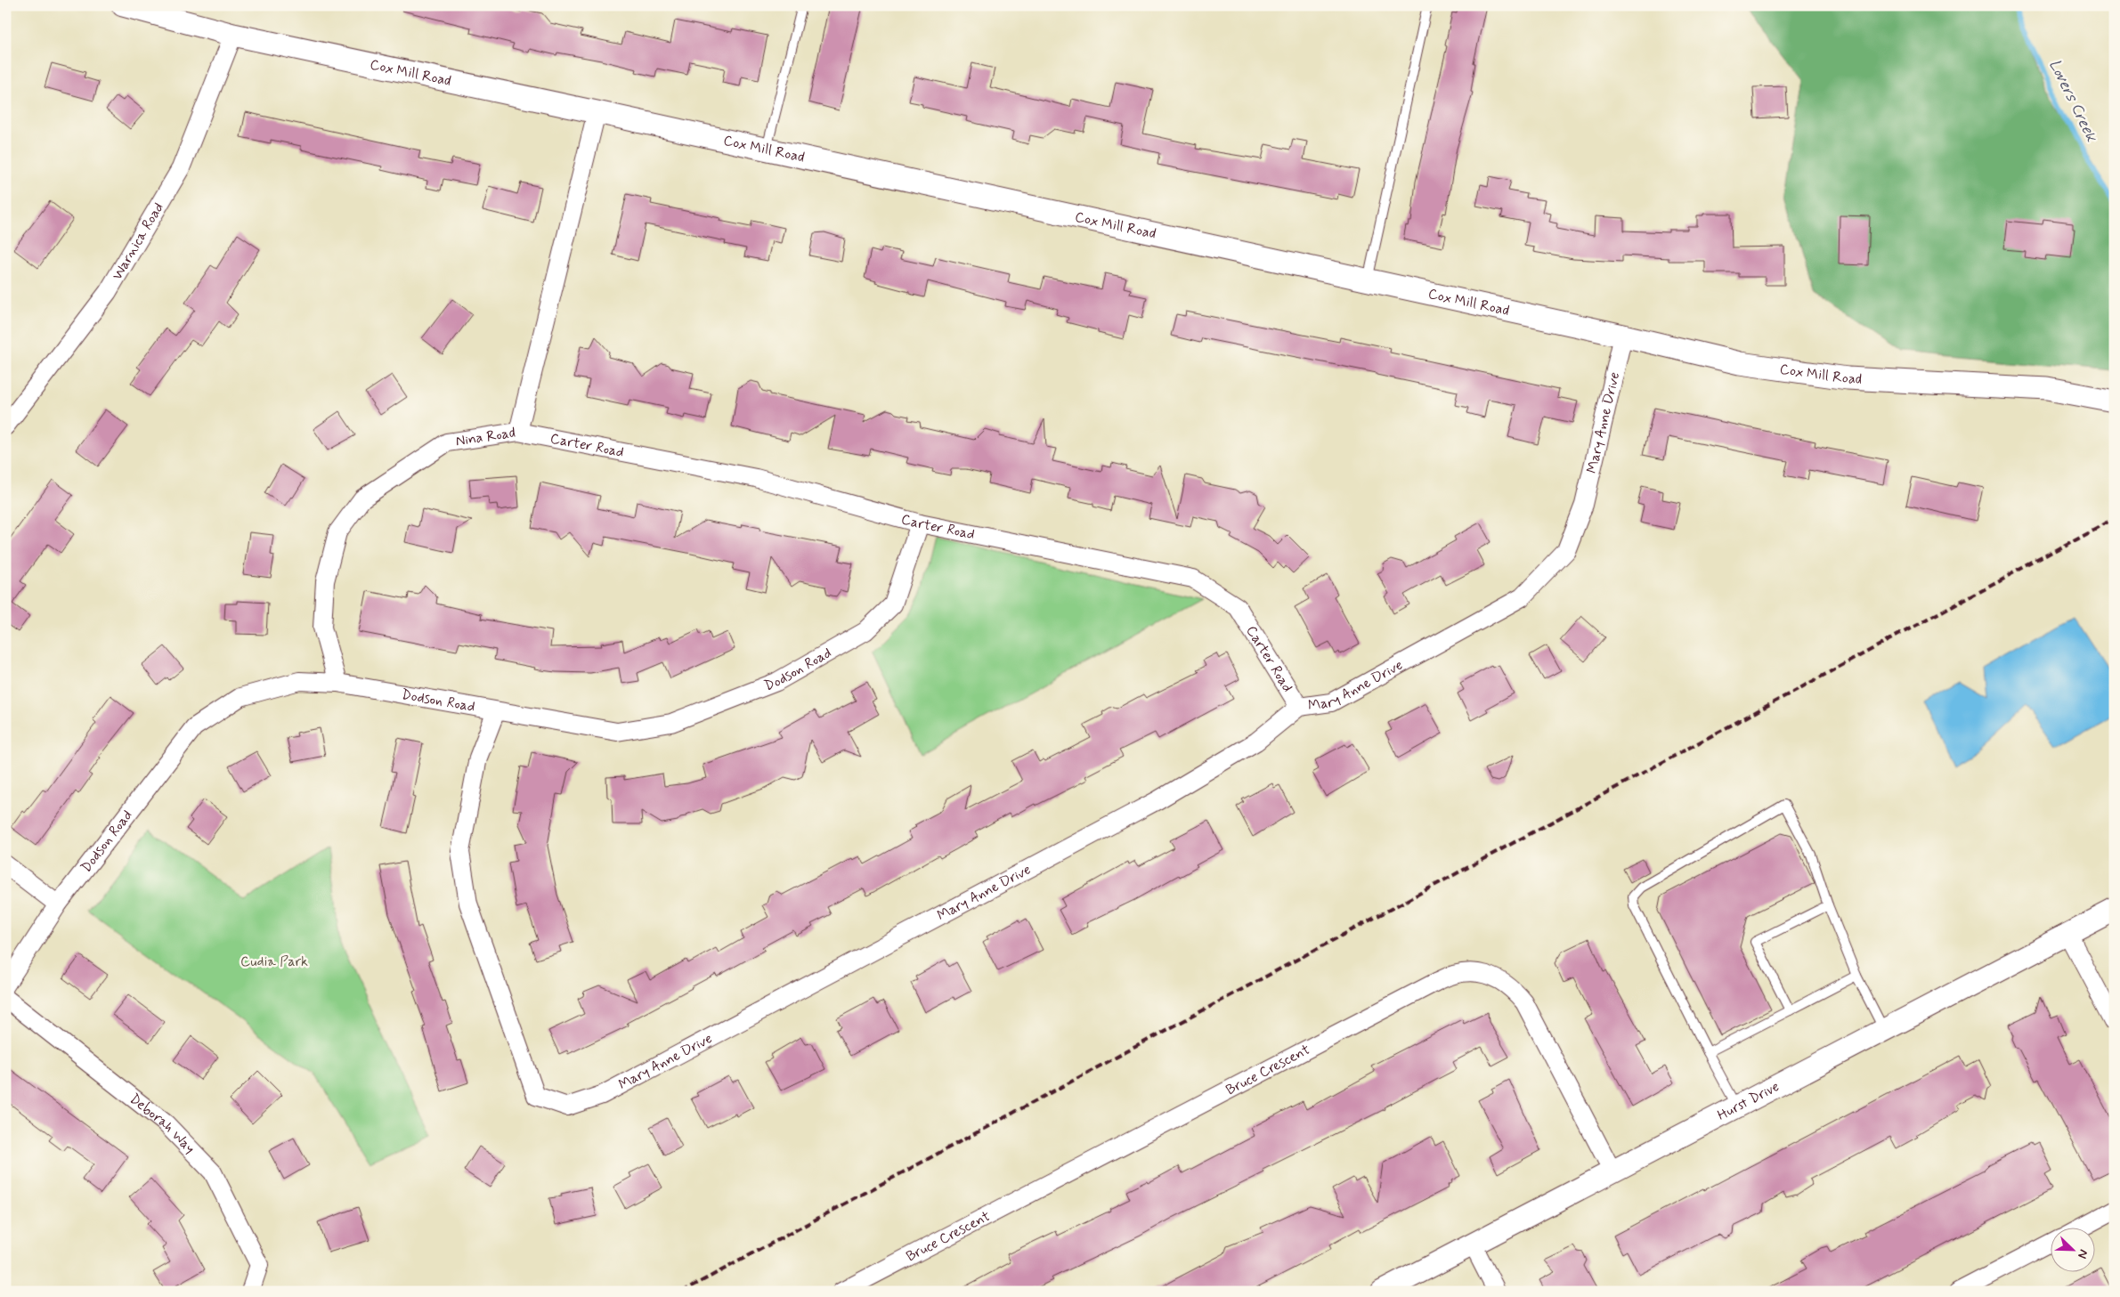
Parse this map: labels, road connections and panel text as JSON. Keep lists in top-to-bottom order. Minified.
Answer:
{"streets":{"street":["Cox Mill Road","Warnica Road","Mary Anne Drive","Nina Road","Carter Road","Dodson Road","Bruce Crescent","Hurst Drive","Deborah Way"]},"crossings":[["Cox Mill Road","Warnica Road"],["Cox Mill Road","Mary Anne Drive"],["Cox Mill Road","Nina Road"],["Mary Anne Drive","Carter Road"],["Mary Anne Drive","Dodson Road"],["Nina Road","Carter Road"],["Nina Road","Dodson Road"],["Carter Road","Dodson Road"],["Bruce Crescent","Hurst Drive"]],"water":["Lovers Creek"],"parks":["Cudia Park"],"north":"bottom right"}
